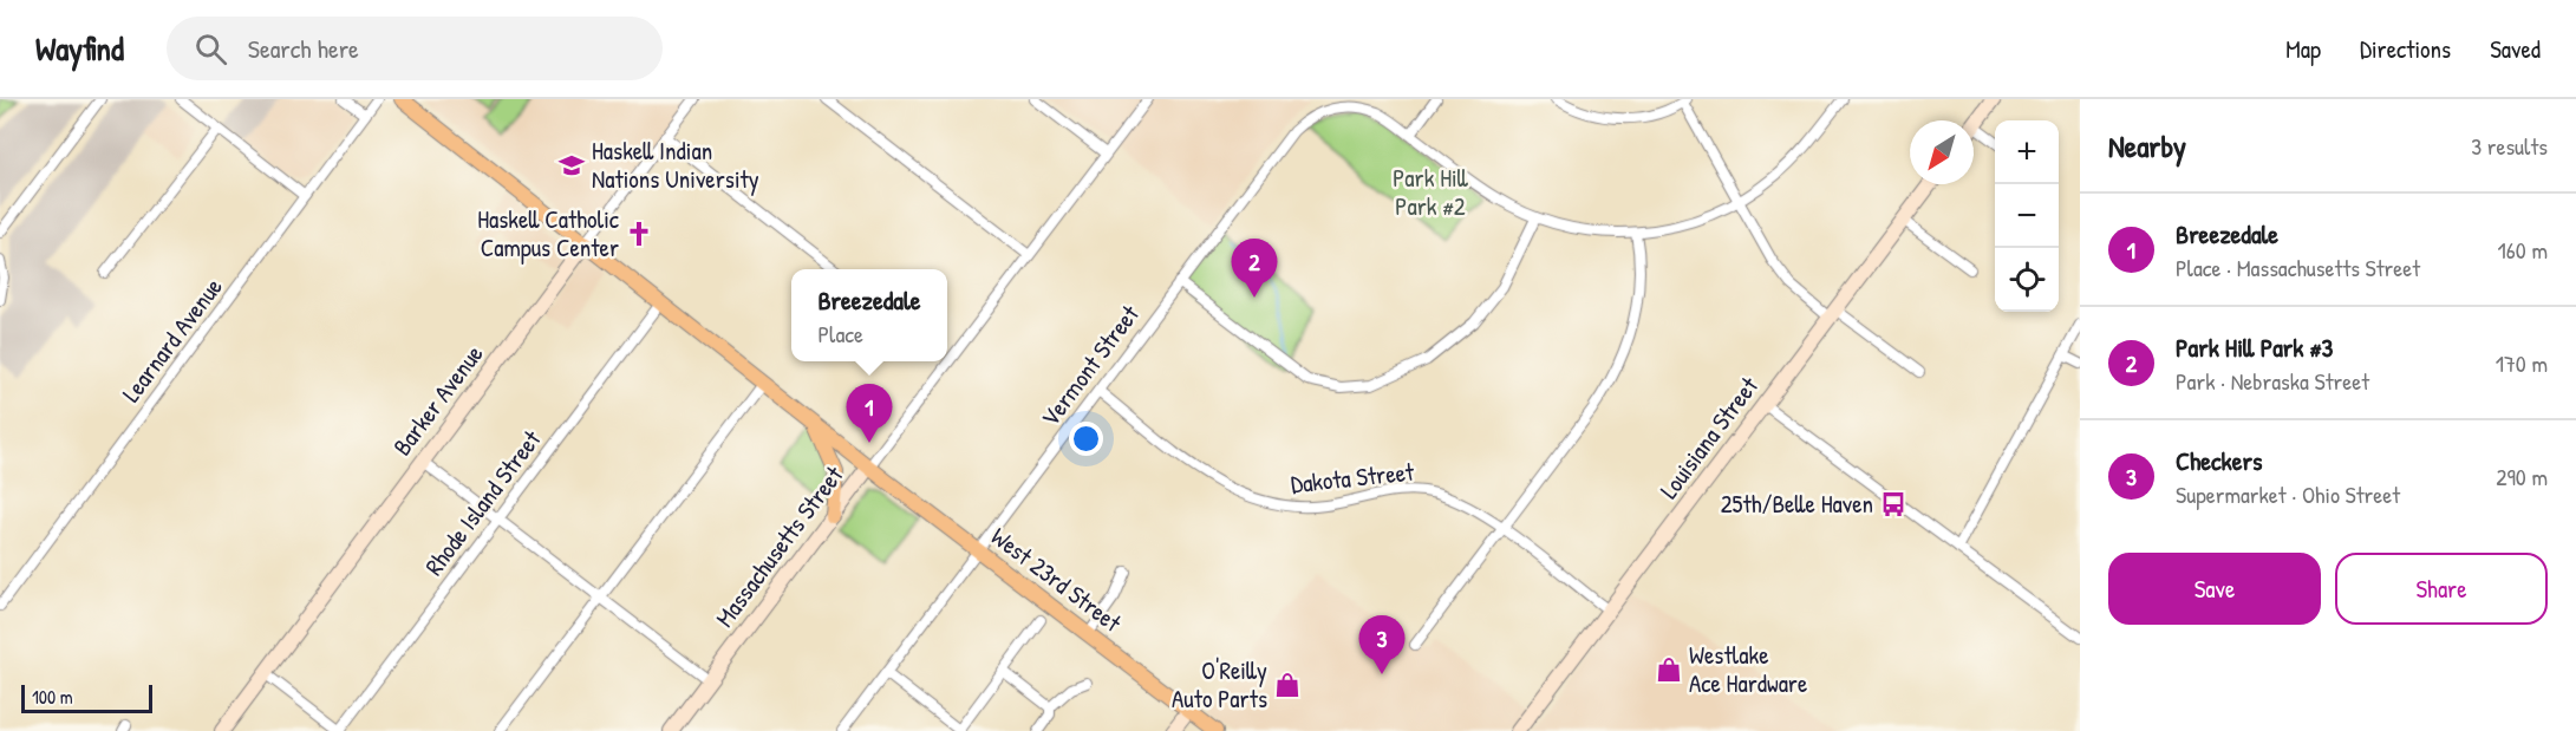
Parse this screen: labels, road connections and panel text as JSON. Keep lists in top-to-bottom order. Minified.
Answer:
{"streets":{"main road":["Barker Avenue","Louisiana Street","Massachusetts Street","West 23rd Street"],"street":["Learnard Avenue","Vermont Street","Dakota Street","Rhode Island Street"]},"crossings":[["Vermont Street","Dakota Street"],["Vermont Street","West 23rd Street"],["Barker Avenue","West 23rd Street"],["Louisiana Street","Dakota Street"],["Rhode Island Street","West 23rd Street"],["Massachusetts Street","West 23rd Street"]],"parks":["Park Hill Park #2"],"places":{"school or university":["Haskell Indian Nations University"],"church":["Haskell Catholic Campus Center"],"bus stop":["25th/Belle Haven"],"shop":["Westlake Ace Hardware","O'Reilly Auto Parts"]},"scale_bar":"100 m","north":"bottom left","page":{"header":"Wayfind","search":"Search here","nav":["Map","Directions","Saved"],"heading":["Nearby","3 results"],"map_buttons":["+","−"],"list":[{"mark":"1","name":"Breezedale","note":"Place · Massachusetts Street","value":"160 m"},{"mark":"2","name":"Park Hill Park #3","note":"Park · Nebraska Street","value":"170 m"},{"mark":"3","name":"Checkers","note":"Supermarket · Ohio Street","value":"290 m"}],"pins":["2","1","3"],"popup":["Breezedale","Place"],"buttons":["Save","Share"],"scale":"100 m"}}
